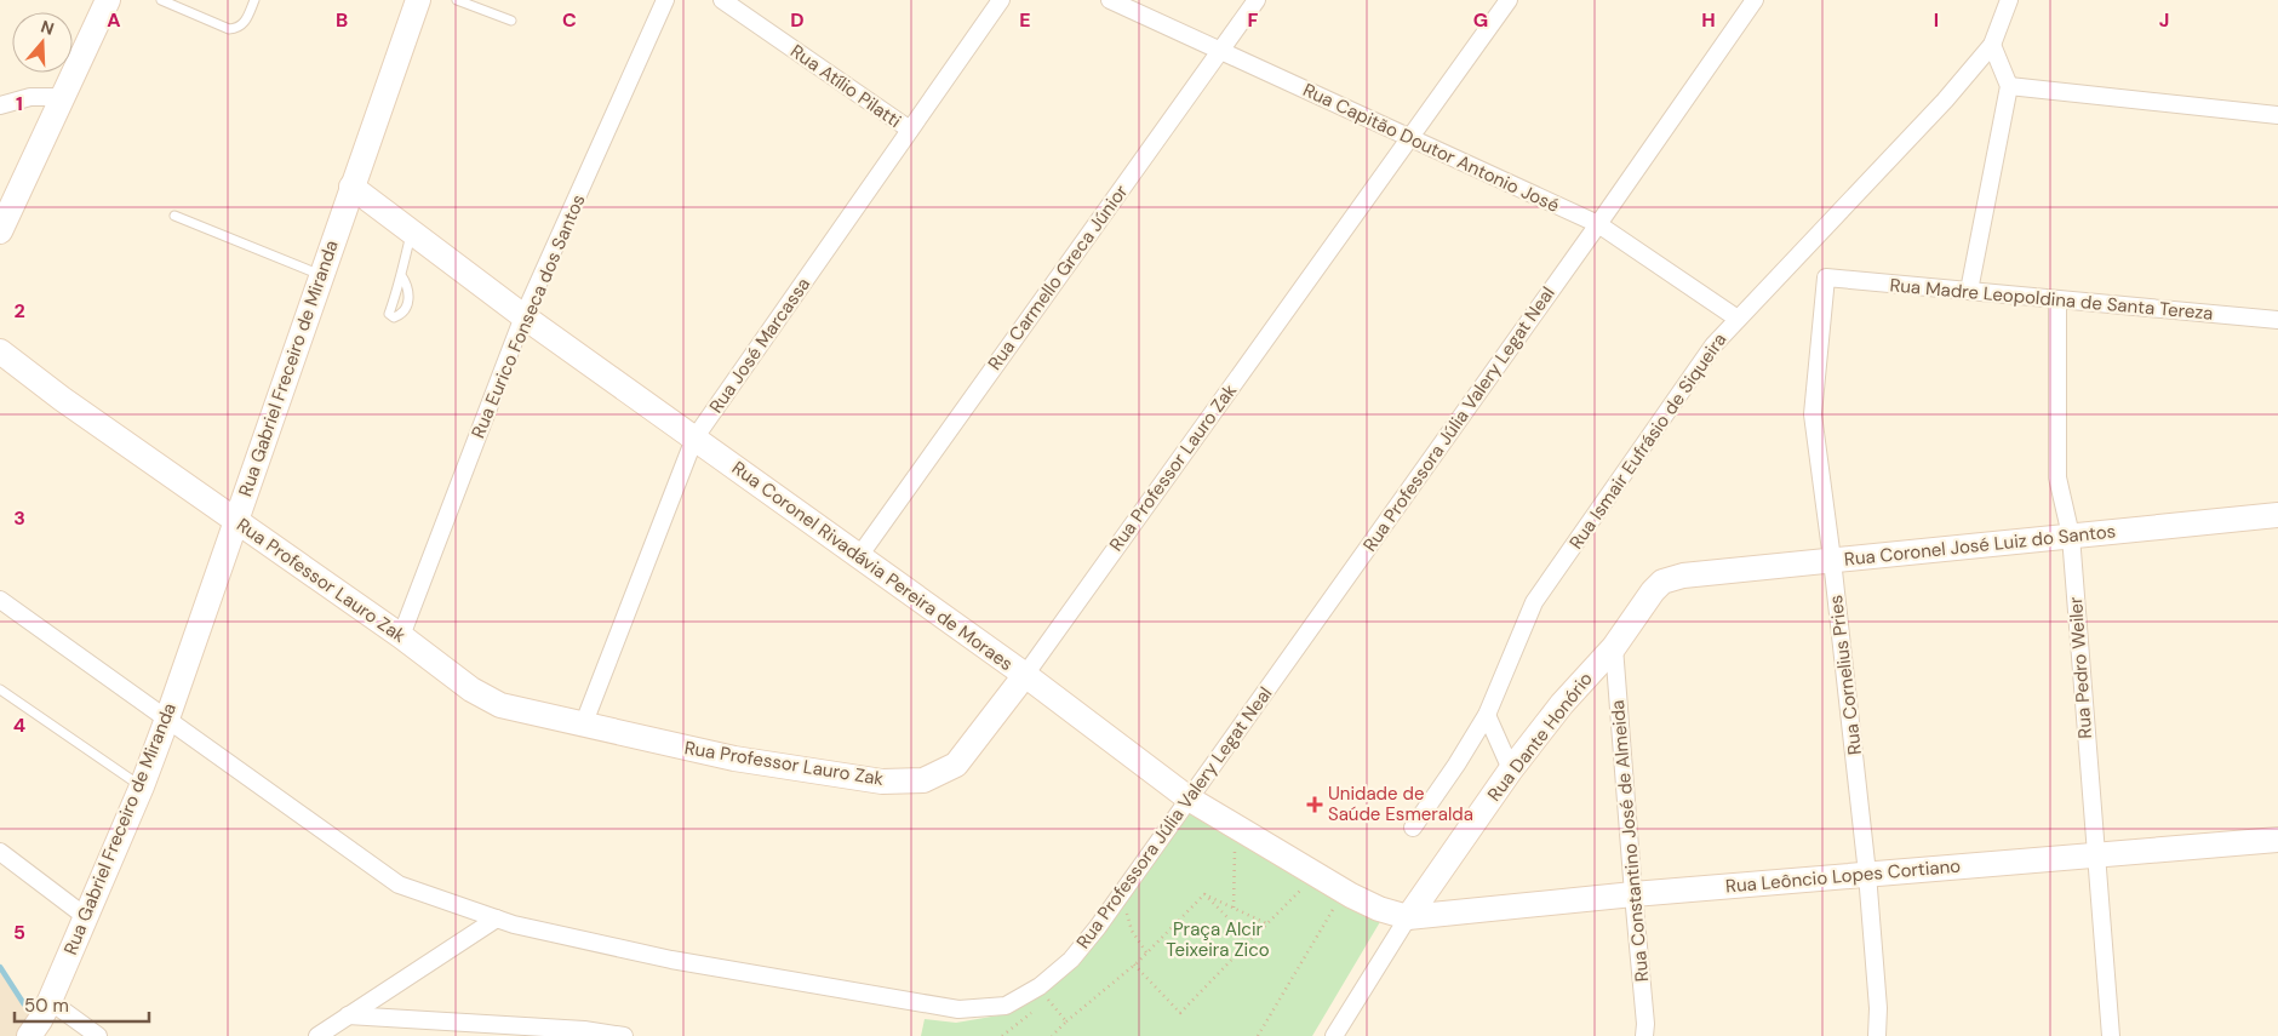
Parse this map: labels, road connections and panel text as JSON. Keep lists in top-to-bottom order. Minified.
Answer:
{"streets":{"street":["Rua Atílio Pilatti","Rua Capitão Doutor Antonio José","Rua Carmello Greca Júnior","Rua Madre Leopoldina de Santa Tereza","Rua Eurico Fonseca dos Santos","Rua José Marcassa","Rua Gabriel Freceiro de Miranda","Rua Professora Júlia Valery Legat Neal","Rua Ismair Eufrásio de Siqueira","Rua Professor Lauro Zak","Rua Coronel José Luiz do Santos","Rua Coronel Rivadávia Pereira de Moraes","Rua Pedro Weiler","Rua Cornelius Pries","Rua Dante Honório","Rua Constantino José de Almeida","Rua Leôncio Lopes Cortiano"]},"crossings":[["Rua Atílio Pilatti","Rua José Marcassa"],["Rua Capitão Doutor Antonio José","Rua Carmello Greca Júnior"],["Rua Capitão Doutor Antonio José","Rua Professora Júlia Valery Legat Neal"],["Rua Capitão Doutor Antonio José","Rua Ismair Eufrásio de Siqueira"],["Rua Capitão Doutor Antonio José","Rua Professor Lauro Zak"],["Rua Carmello Greca Júnior","Rua Coronel Rivadávia Pereira de Moraes"],["Rua Madre Leopoldina de Santa Tereza","Rua Pedro Weiler"],["Rua Madre Leopoldina de Santa Tereza","Rua Cornelius Pries"],["Rua Eurico Fonseca dos Santos","Rua Professor Lauro Zak"],["Rua Eurico Fonseca dos Santos","Rua Coronel Rivadávia Pereira de Moraes"],["Rua José Marcassa","Rua Professor Lauro Zak"],["Rua José Marcassa","Rua Coronel Rivadávia Pereira de Moraes"],["Rua Gabriel Freceiro de Miranda","Rua Professora Júlia Valery Legat Neal"],["Rua Gabriel Freceiro de Miranda","Rua Professor Lauro Zak"],["Rua Gabriel Freceiro de Miranda","Rua Coronel Rivadávia Pereira de Moraes"],["Rua Professora Júlia Valery Legat Neal","Rua Coronel Rivadávia Pereira de Moraes"],["Rua Professor Lauro Zak","Rua Coronel Rivadávia Pereira de Moraes"],["Rua Coronel José Luiz do Santos","Rua Pedro Weiler"],["Rua Coronel José Luiz do Santos","Rua Cornelius Pries"],["Rua Coronel José Luiz do Santos","Rua Dante Honório"],["Rua Coronel Rivadávia Pereira de Moraes","Rua Dante Honório"],["Rua Coronel Rivadávia Pereira de Moraes","Rua Leôncio Lopes Cortiano"],["Rua Pedro Weiler","Rua Leôncio Lopes Cortiano"],["Rua Cornelius Pries","Rua Leôncio Lopes Cortiano"],["Rua Dante Honório","Rua Constantino José de Almeida"],["Rua Dante Honório","Rua Leôncio Lopes Cortiano"],["Rua Constantino José de Almeida","Rua Leôncio Lopes Cortiano"]],"parks":["Praça Alcir Teixeira Zico"],"places":{"health":["Unidade de Saúde Esmeralda"]},"scale_bar":"50 m","north":"top","grid":{"columns":["A","B","C","D","E","F","G","H","I","J"],"rows":["1","2","3","4","5"]}}
